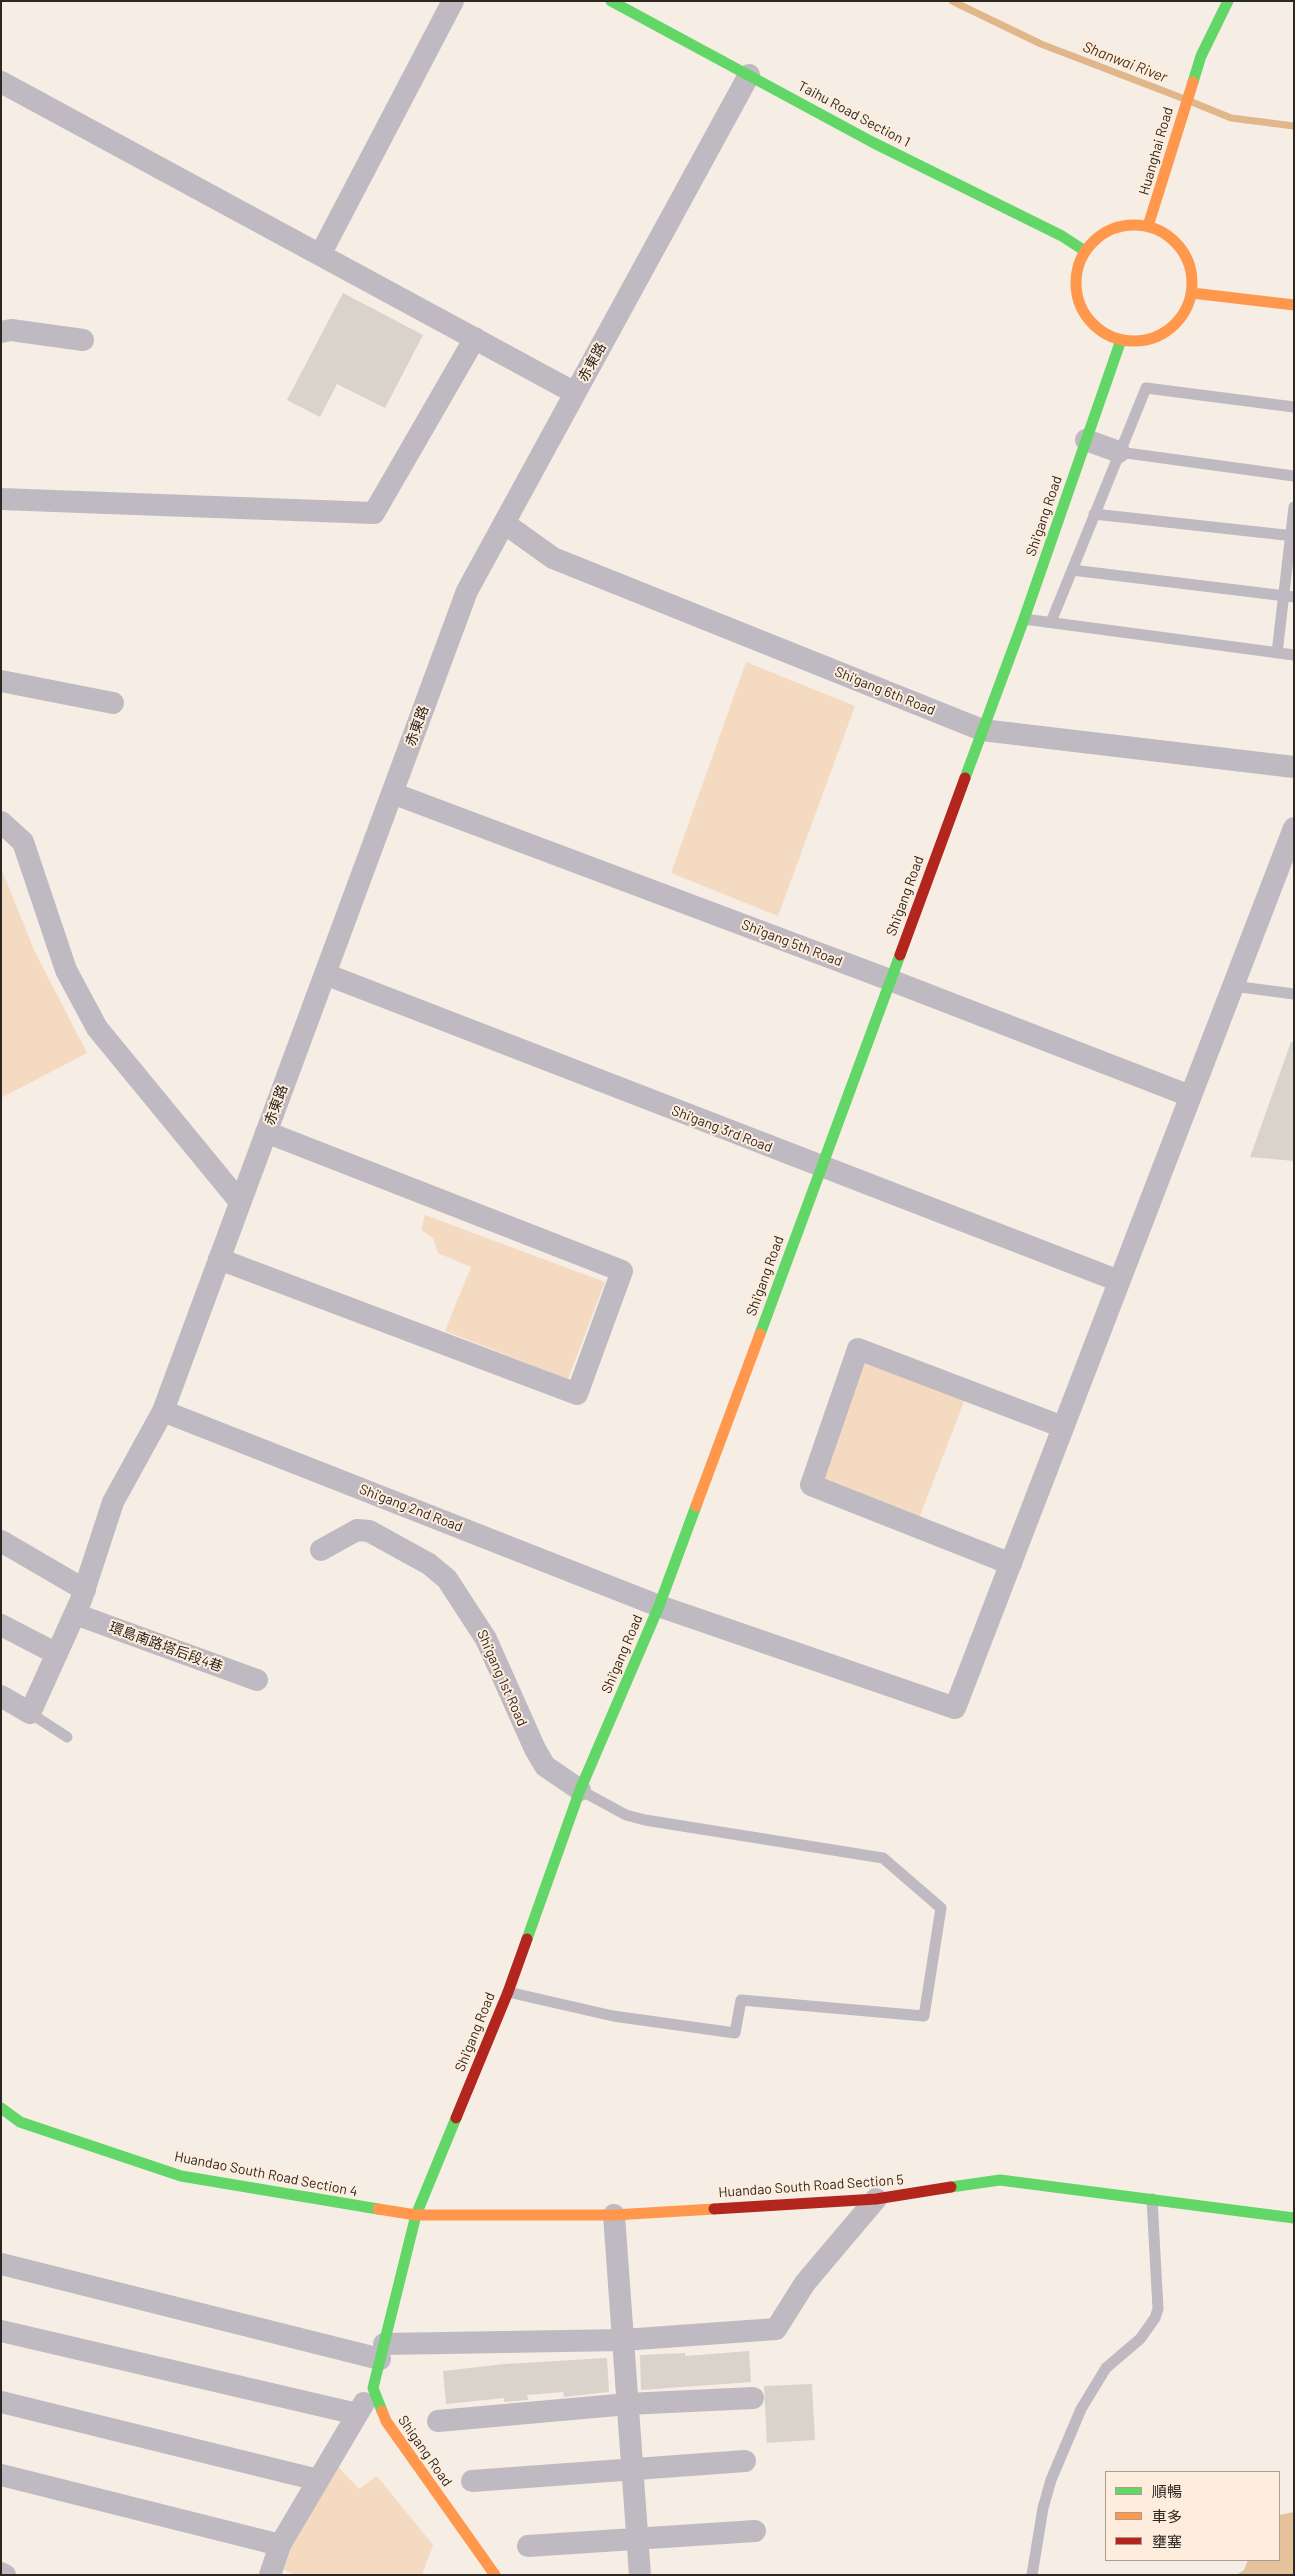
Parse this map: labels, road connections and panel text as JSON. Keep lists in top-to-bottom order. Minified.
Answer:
{"streets":{"street":["Taihu Road Section 1","Huanghai Road","赤東路","Shi'gang Road","Shi'gang 6th Road","Shi'gang 5th Road","Shi'gang 3rd Road","Shi'gang 2nd Road","環島南路塔后段4巷","Shi'gang 1st Road","Huandao South Road Section 4","Huandao South Road Section 5","Shigang Road"]},"crossings":[["Taihu Road Section 1","Huanghai Road"],["Taihu Road Section 1","赤東路"],["Taihu Road Section 1","Shi'gang Road"],["Huanghai Road","Shi'gang Road"],["赤東路","Shi'gang 6th Road"],["赤東路","Shi'gang 5th Road"],["赤東路","Shi'gang 3rd Road"],["赤東路","Shi'gang 2nd Road"],["赤東路","環島南路塔后段4巷"],["Shi'gang Road","Shi'gang 6th Road"],["Shi'gang Road","Shi'gang 5th Road"],["Shi'gang Road","Shi'gang 3rd Road"],["Shi'gang Road","Shi'gang 2nd Road"],["Shi'gang Road","Shi'gang 1st Road"],["Shi'gang Road","Huandao South Road Section 4"],["Shi'gang Road","Huandao South Road Section 5"],["Huandao South Road Section 4","Huandao South Road Section 5"]],"water":["Shanwai River"],"legend":["順暢","車多","壅塞"]}
